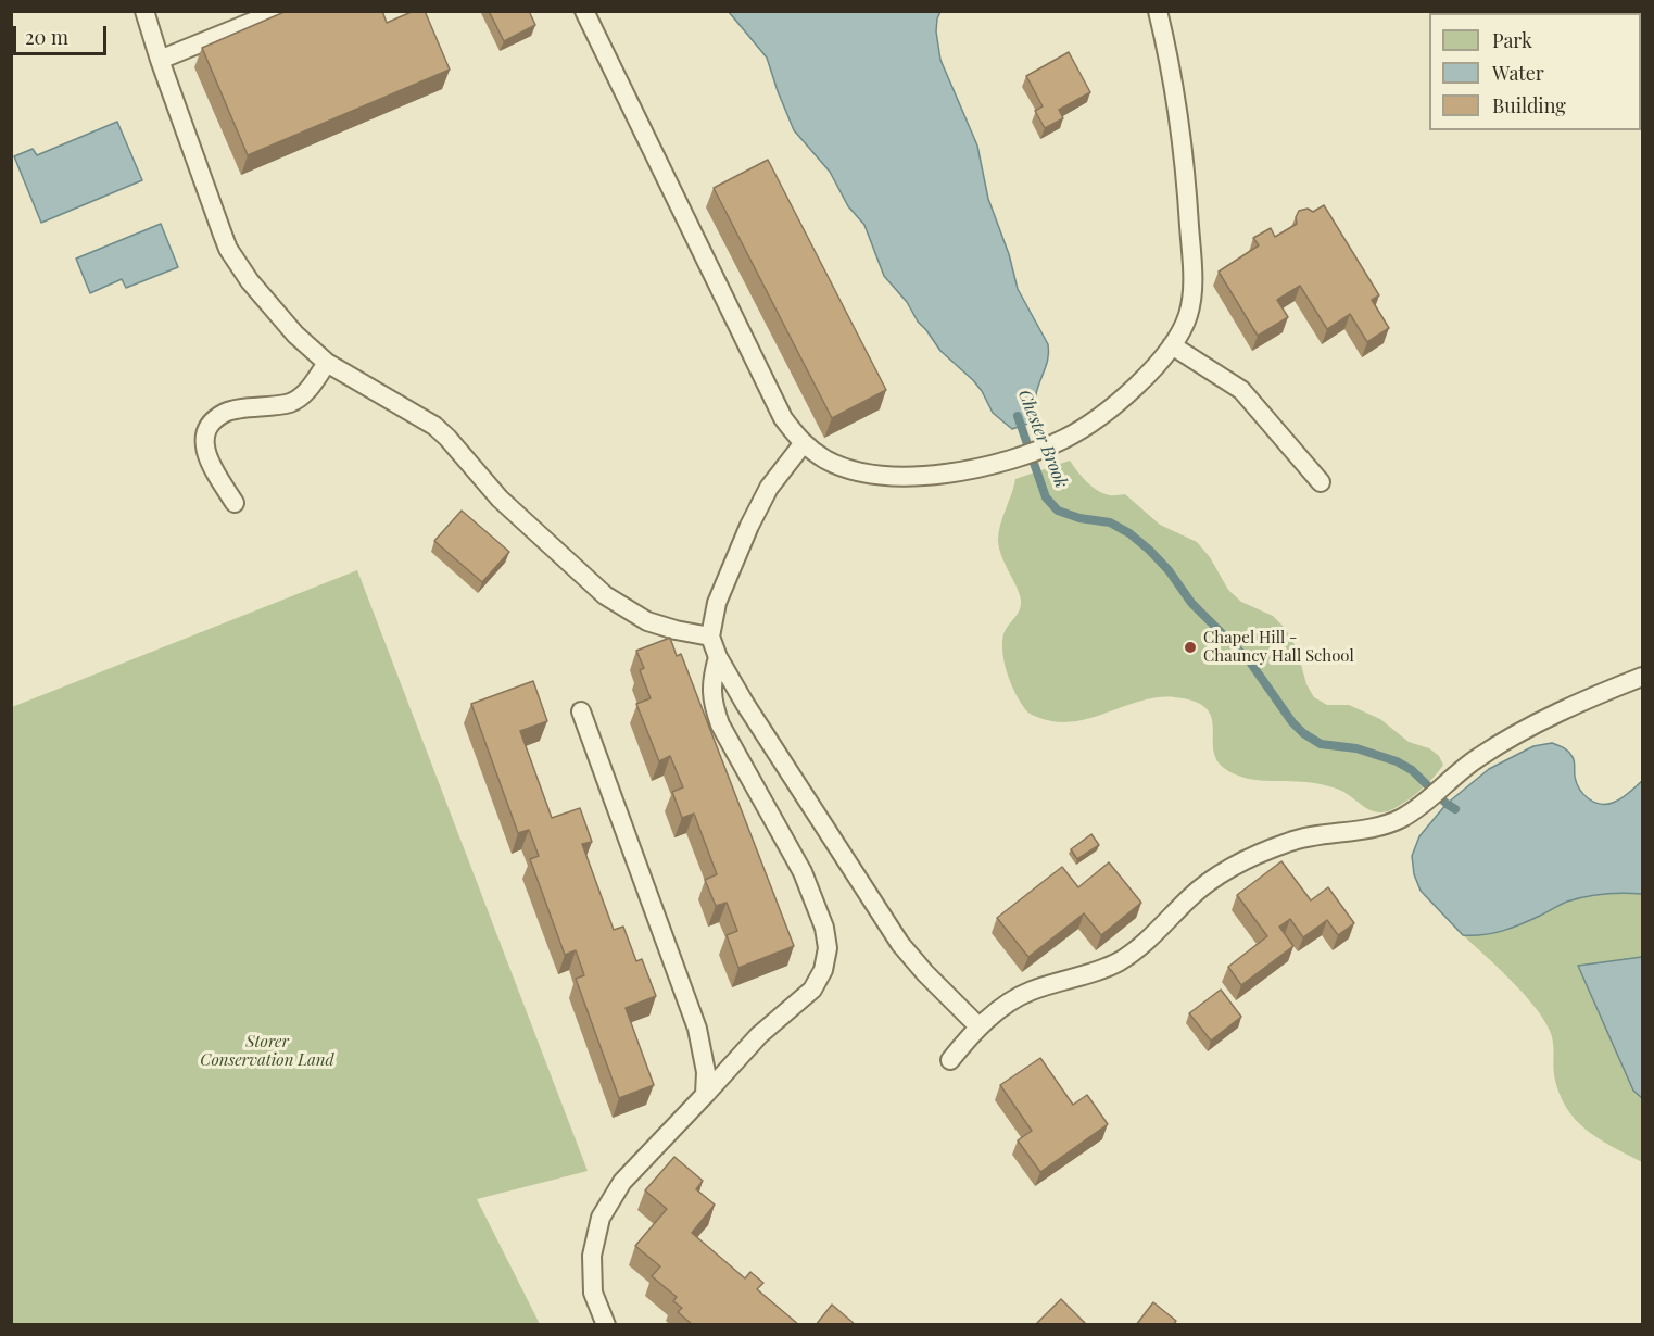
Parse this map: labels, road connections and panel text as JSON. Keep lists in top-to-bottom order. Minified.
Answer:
{"water":["Chester Brook"],"parks":["Storer Conservation Land"],"places":["Chapel Hill - Chauncy Hall School"],"legend":["Park","Water","Building"],"scale_bar":"20 m"}
